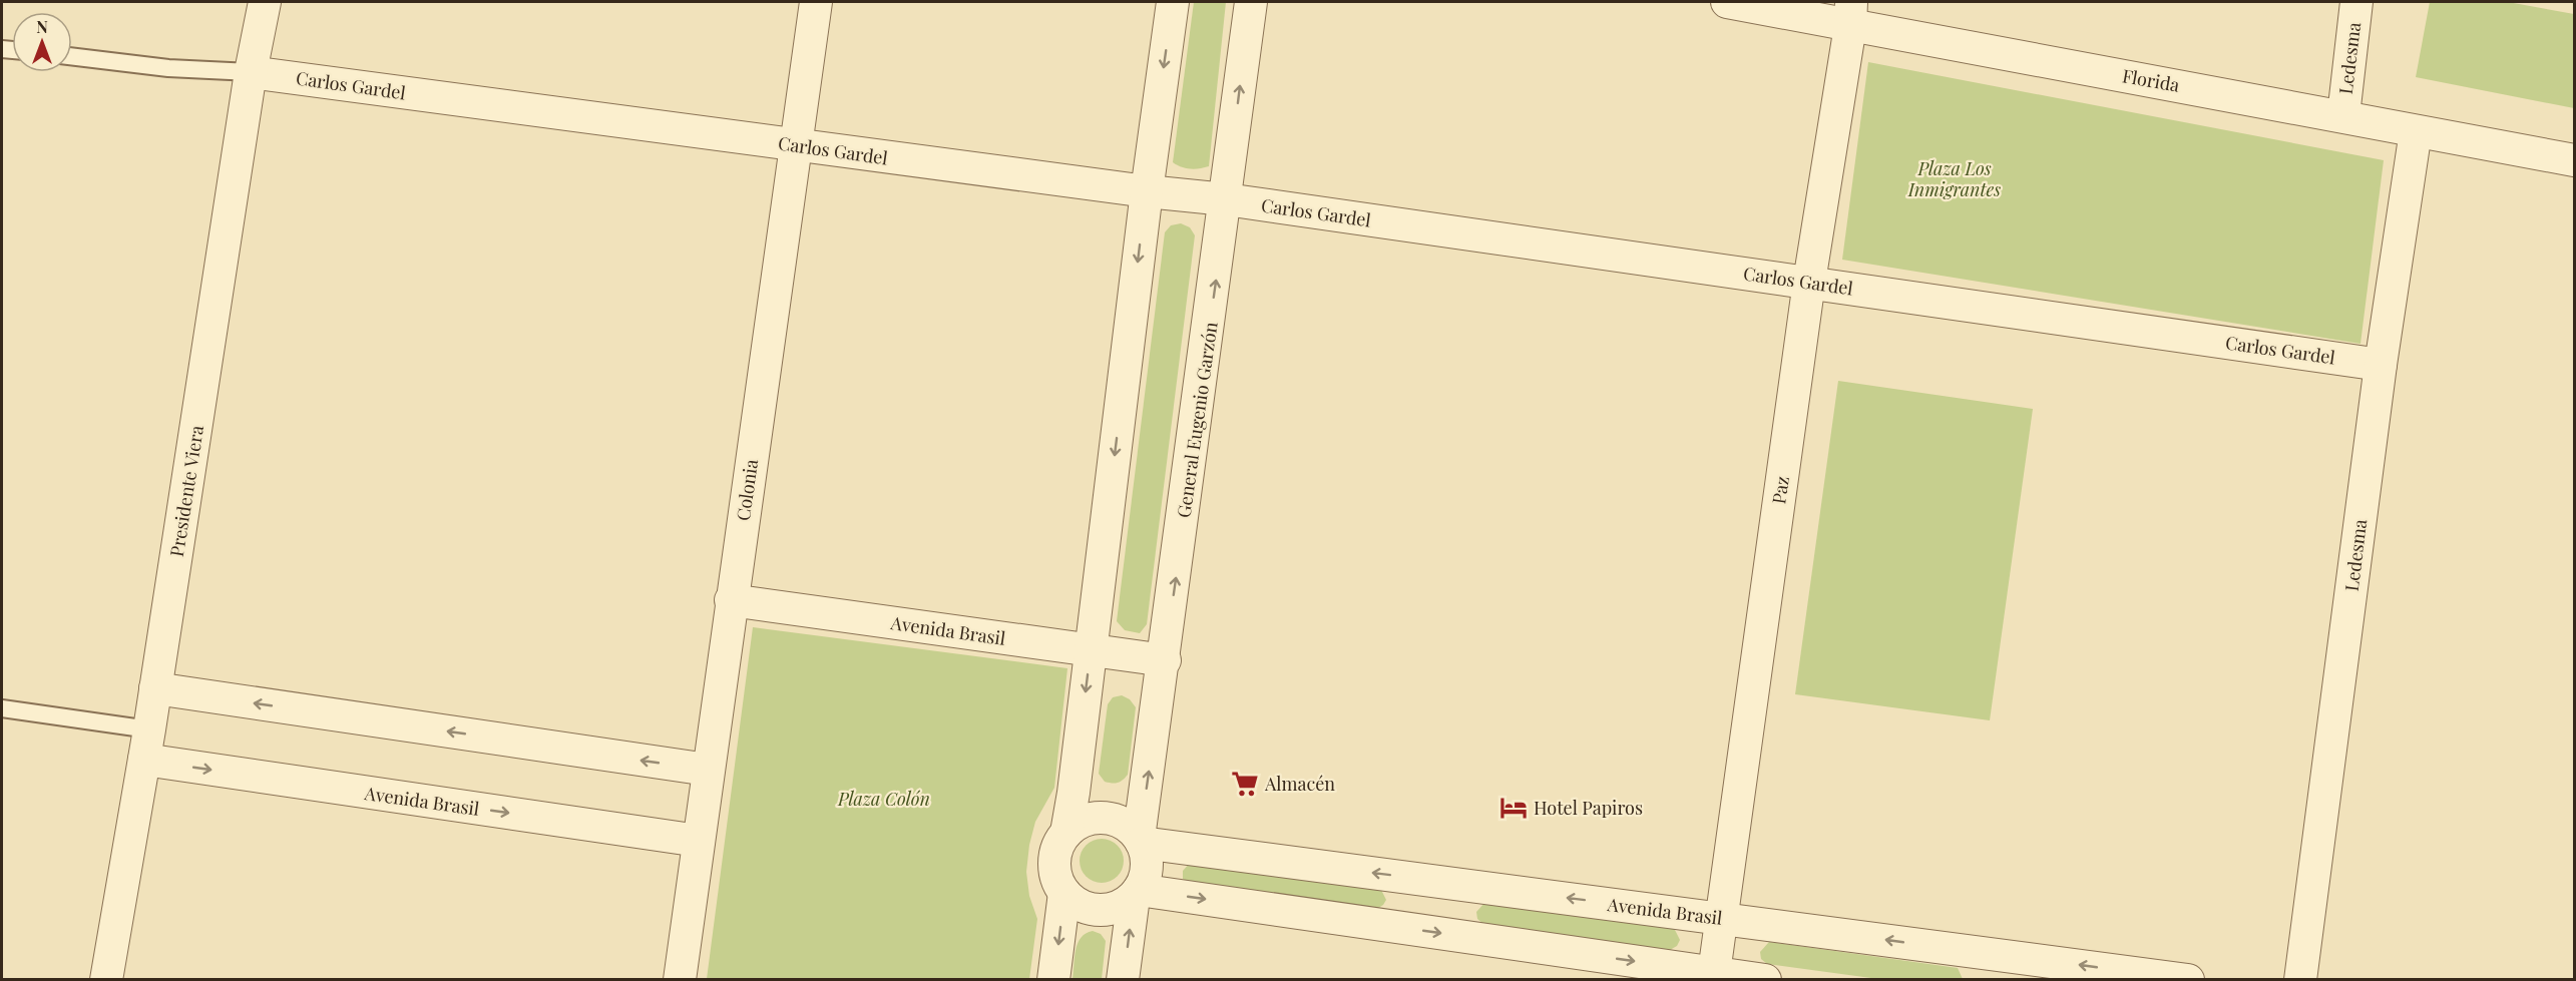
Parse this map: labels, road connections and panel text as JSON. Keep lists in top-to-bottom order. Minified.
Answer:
{"streets":{"street":["Ledesma","Florida","Carlos Gardel","General Eugenio Garzón","Colonia","Paz","Presidente Viera","Avenida Brasil"]},"crossings":[["Ledesma","Florida"],["Ledesma","Carlos Gardel"],["Florida","Paz"],["Carlos Gardel","General Eugenio Garzón"],["Carlos Gardel","Colonia"],["Carlos Gardel","Paz"],["Carlos Gardel","Presidente Viera"],["General Eugenio Garzón","Avenida Brasil"],["Colonia","Avenida Brasil"],["Paz","Avenida Brasil"],["Presidente Viera","Avenida Brasil"]],"parks":["Plaza Los Inmigrantes","Plaza Colón"],"places":{"supermarket":["Almacén"],"hotel":["Hotel Papiros"]},"north":"top"}
